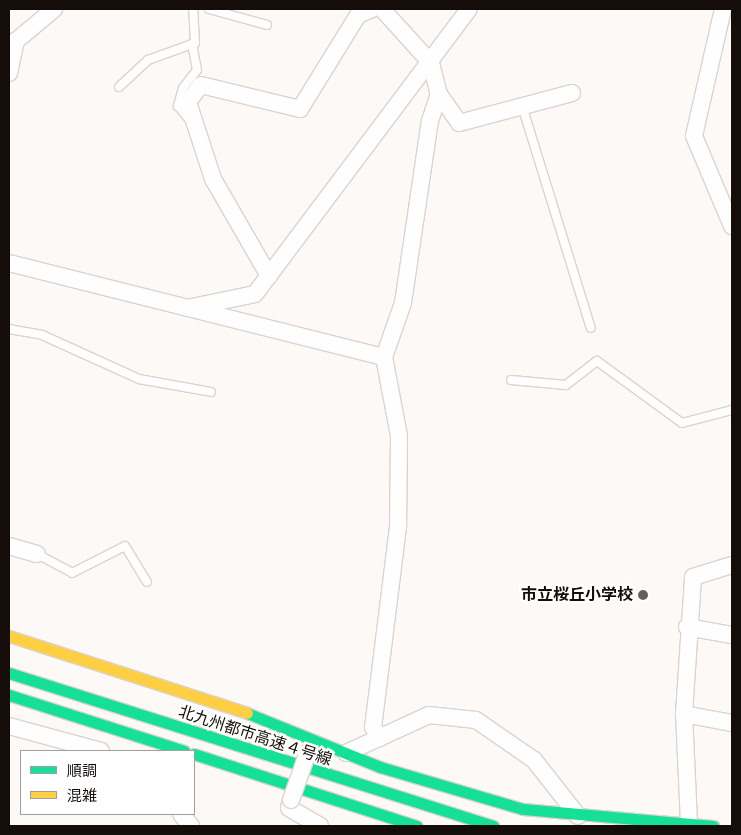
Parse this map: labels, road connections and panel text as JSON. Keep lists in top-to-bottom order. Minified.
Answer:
{"streets":{"main road":["北九州都市高速４号線"]},"places":["市立桜丘小学校"],"legend":["順調","混雑"]}
